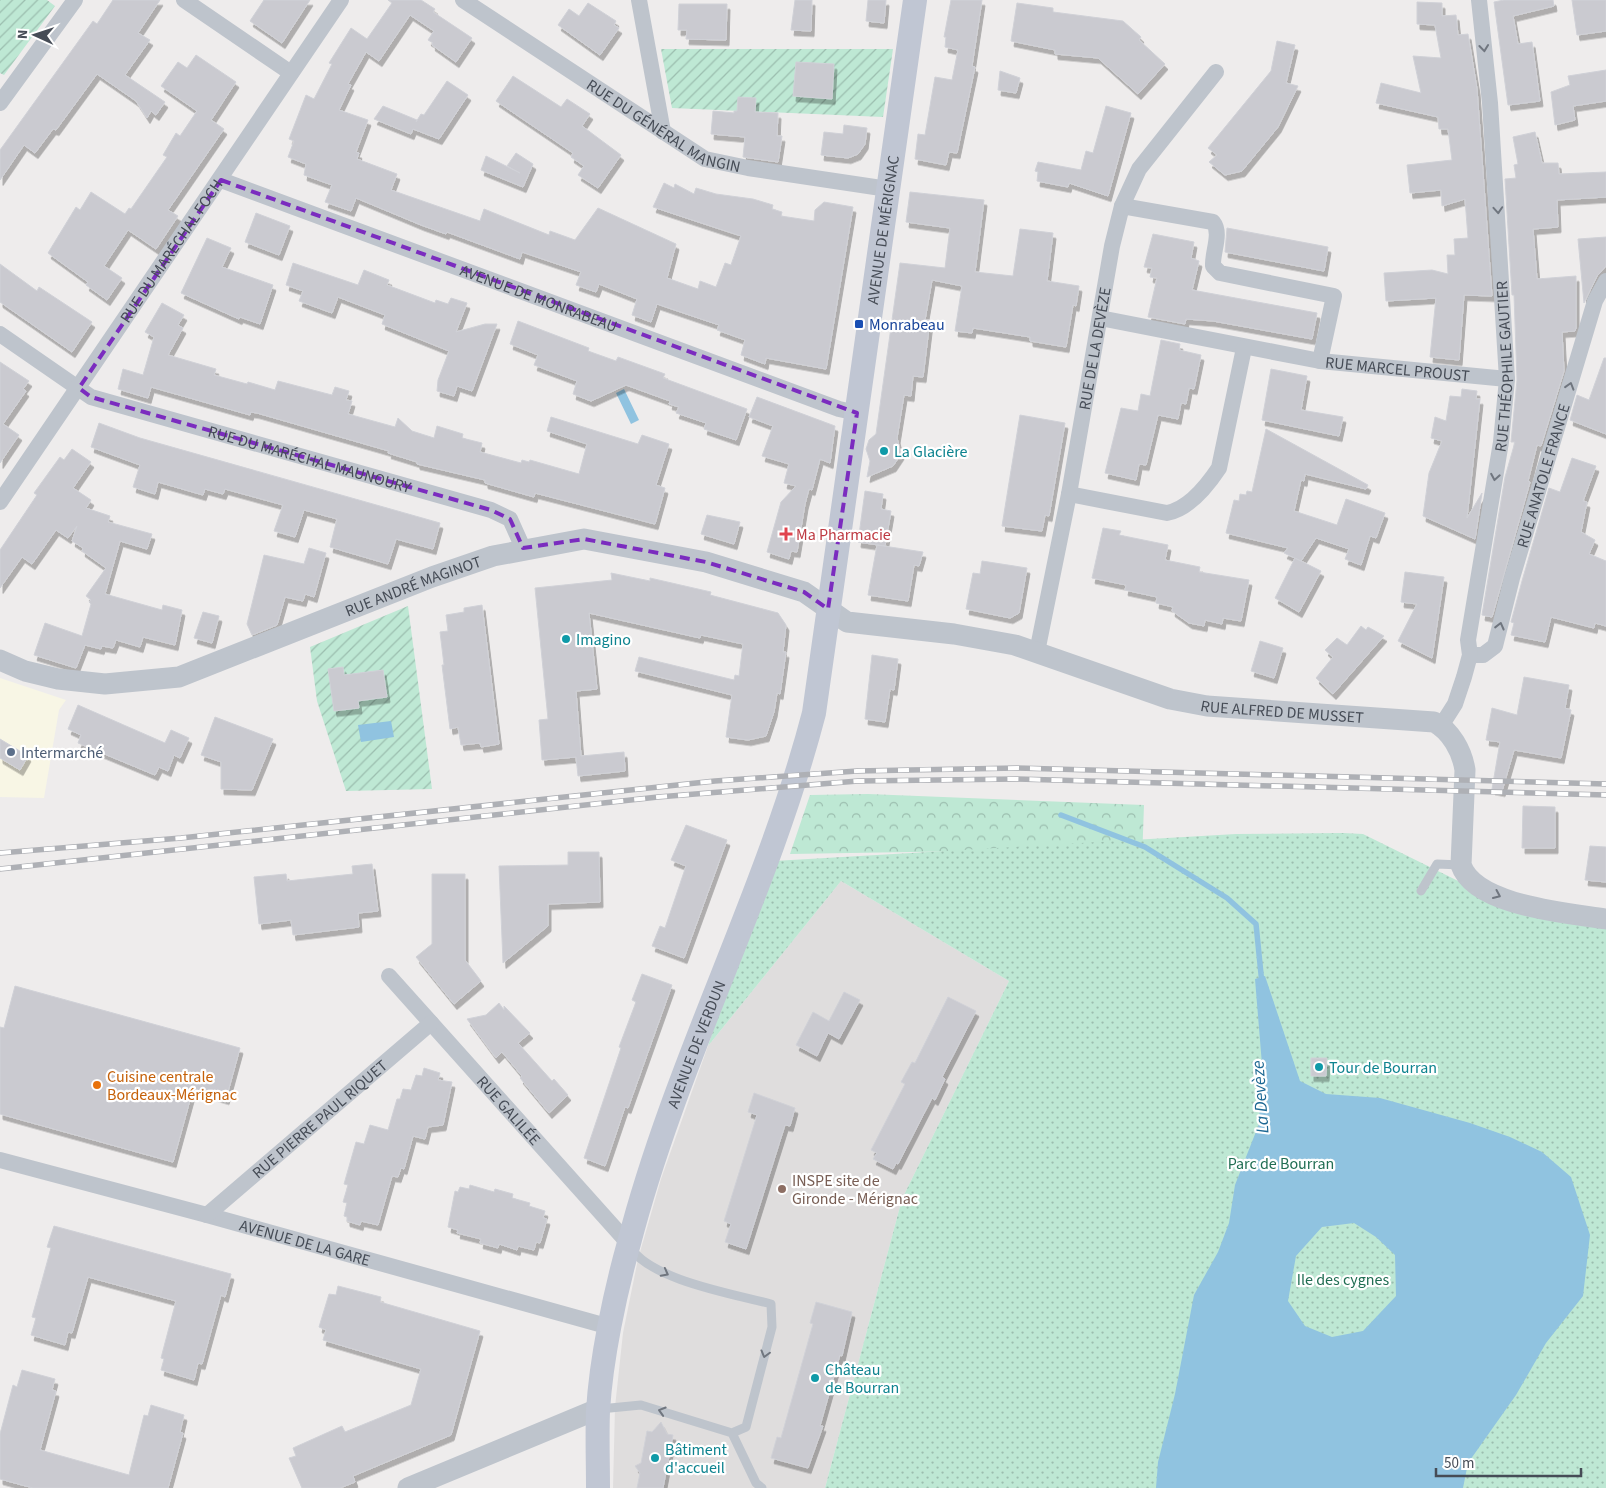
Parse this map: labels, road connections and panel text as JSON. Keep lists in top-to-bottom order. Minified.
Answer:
{"streets":{"main road":["AVENUE DE MÉRIGNAC","AVENUE DE VERDUN"],"street":["RUE DU GÉNÉRAL MANGIN","RUE DU MARÉCHAL FOCH","AVENUE DE MONRABEAU","RUE DE LA DEVÈZE","RUE THÉOPHILE GAUTIER","RUE MARCEL PROUST","RUE DU MARÉCHAL MAUNOURY","RUE ANATOLE FRANCE","RUE ANDRÉ MAGINOT","RUE ALFRED DE MUSSET","RUE GALILÉE","RUE PIERRE PAUL RIQUET","AVENUE DE LA GARE"]},"crossings":[["RUE DU GÉNÉRAL MANGIN","AVENUE DE MÉRIGNAC"],["AVENUE DE MÉRIGNAC","AVENUE DE MONRABEAU"],["AVENUE DE MÉRIGNAC","RUE ANDRÉ MAGINOT"],["AVENUE DE MÉRIGNAC","RUE ALFRED DE MUSSET"],["AVENUE DE MÉRIGNAC","AVENUE DE VERDUN"],["RUE DU MARÉCHAL FOCH","AVENUE DE MONRABEAU"],["RUE DU MARÉCHAL FOCH","RUE DU MARÉCHAL MAUNOURY"],["RUE DE LA DEVÈZE","RUE MARCEL PROUST"],["RUE DE LA DEVÈZE","RUE ALFRED DE MUSSET"],["RUE THÉOPHILE GAUTIER","RUE MARCEL PROUST"],["RUE THÉOPHILE GAUTIER","RUE ANATOLE FRANCE"],["RUE THÉOPHILE GAUTIER","RUE ALFRED DE MUSSET"],["RUE DU MARÉCHAL MAUNOURY","RUE ANDRÉ MAGINOT"],["RUE ANDRÉ MAGINOT","RUE ALFRED DE MUSSET"],["RUE ANDRÉ MAGINOT","AVENUE DE VERDUN"],["RUE ALFRED DE MUSSET","AVENUE DE VERDUN"],["AVENUE DE VERDUN","RUE GALILÉE"],["AVENUE DE VERDUN","AVENUE DE LA GARE"],["RUE GALILÉE","RUE PIERRE PAUL RIQUET"],["RUE PIERRE PAUL RIQUET","AVENUE DE LA GARE"]],"one_way":["RUE THÉOPHILE GAUTIER","RUE ANATOLE FRANCE"],"water":["La Devèze"],"parks":["Parc de Bourran","Ile des cygnes"],"places":{"transit":["Monrabeau"],"other":["La Glacière","Imagino","Intermarché","Tour de Bourran","Cuisine centrale Bordeaux-Mérignac","INSPE site de Gironde - Mérignac","Château de Bourran","Bâtiment d'accueil"],"health":["Ma Pharmacie"]},"scale_bar":"50 m","north":"left"}
